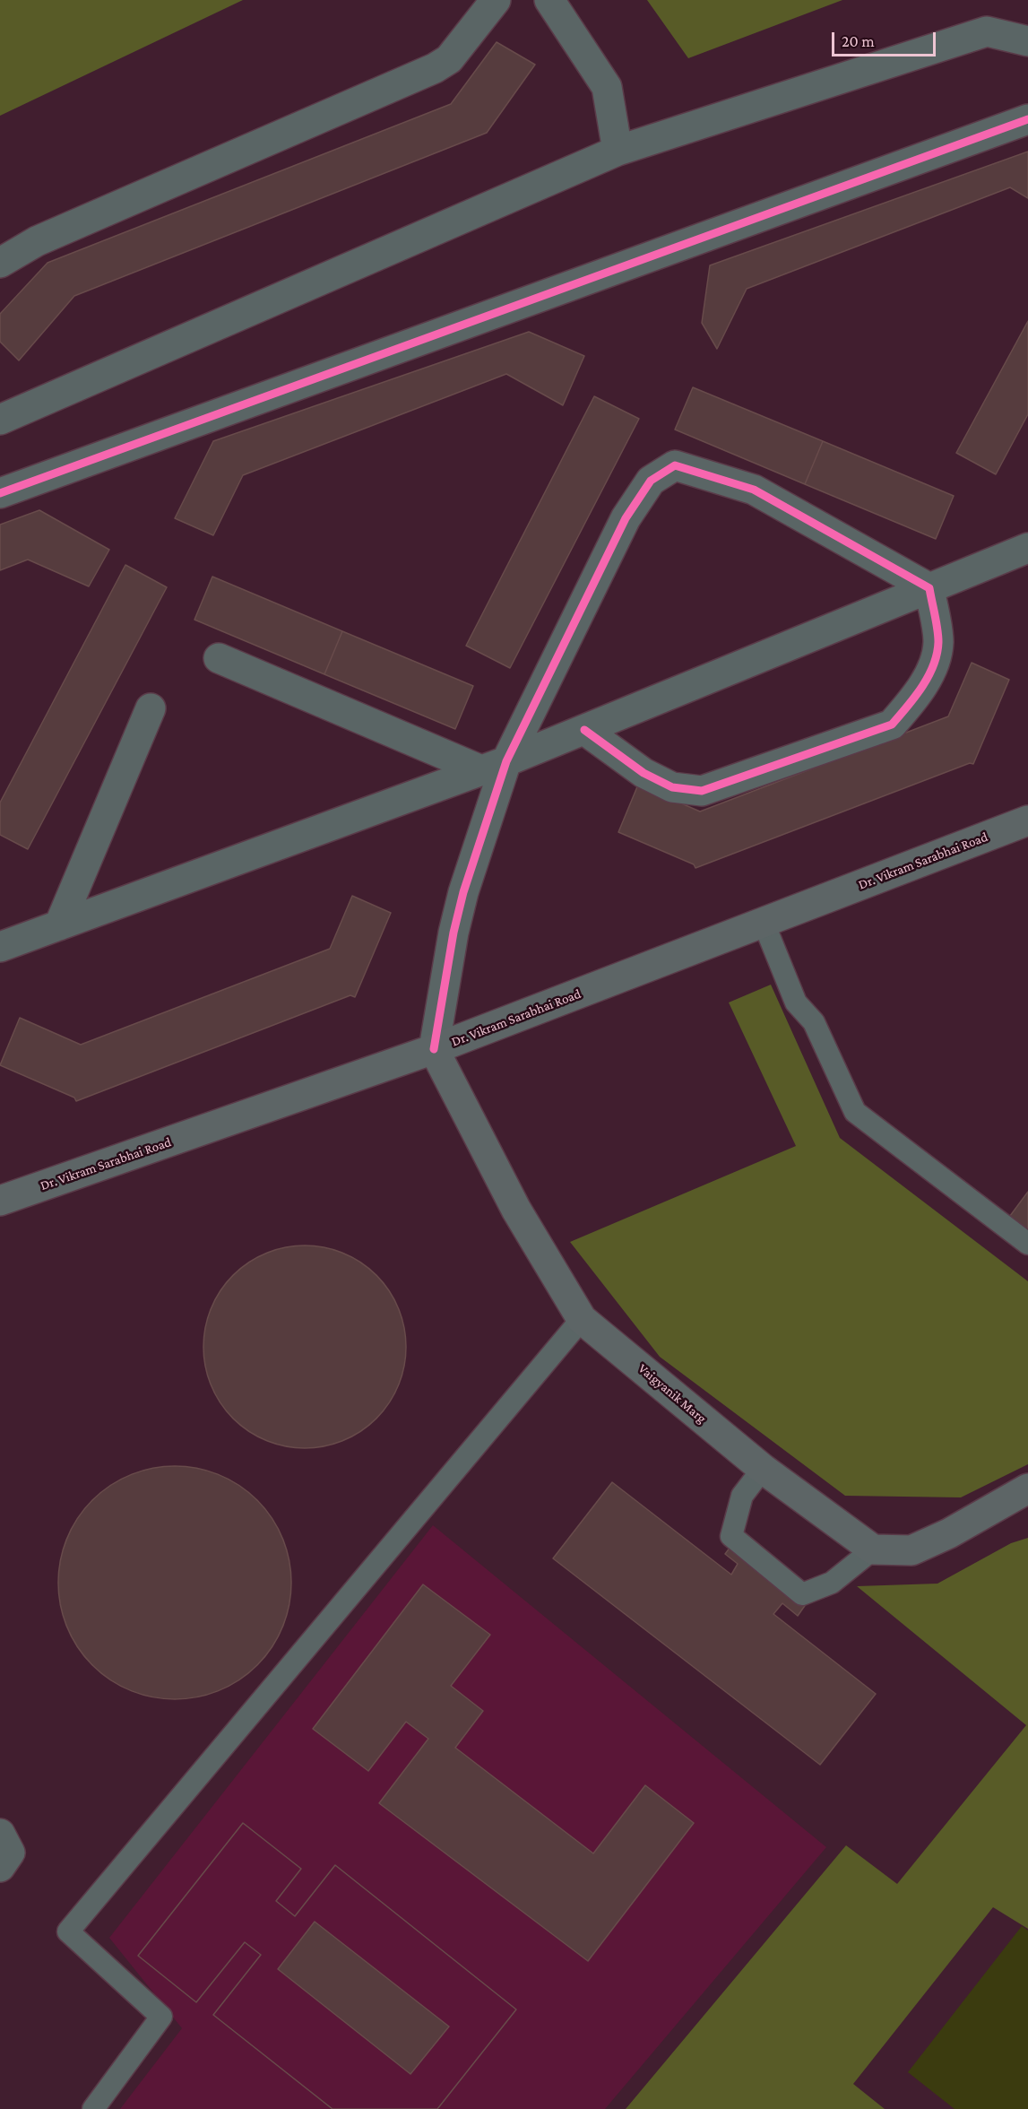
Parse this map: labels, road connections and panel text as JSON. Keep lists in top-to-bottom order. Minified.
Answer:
{"streets":{"street":["Dr. Vikram Sarabhai Road","Vaigyanik Marg"]},"crossings":[["Dr. Vikram Sarabhai Road","Vaigyanik Marg"]],"scale_bar":"20 m"}
